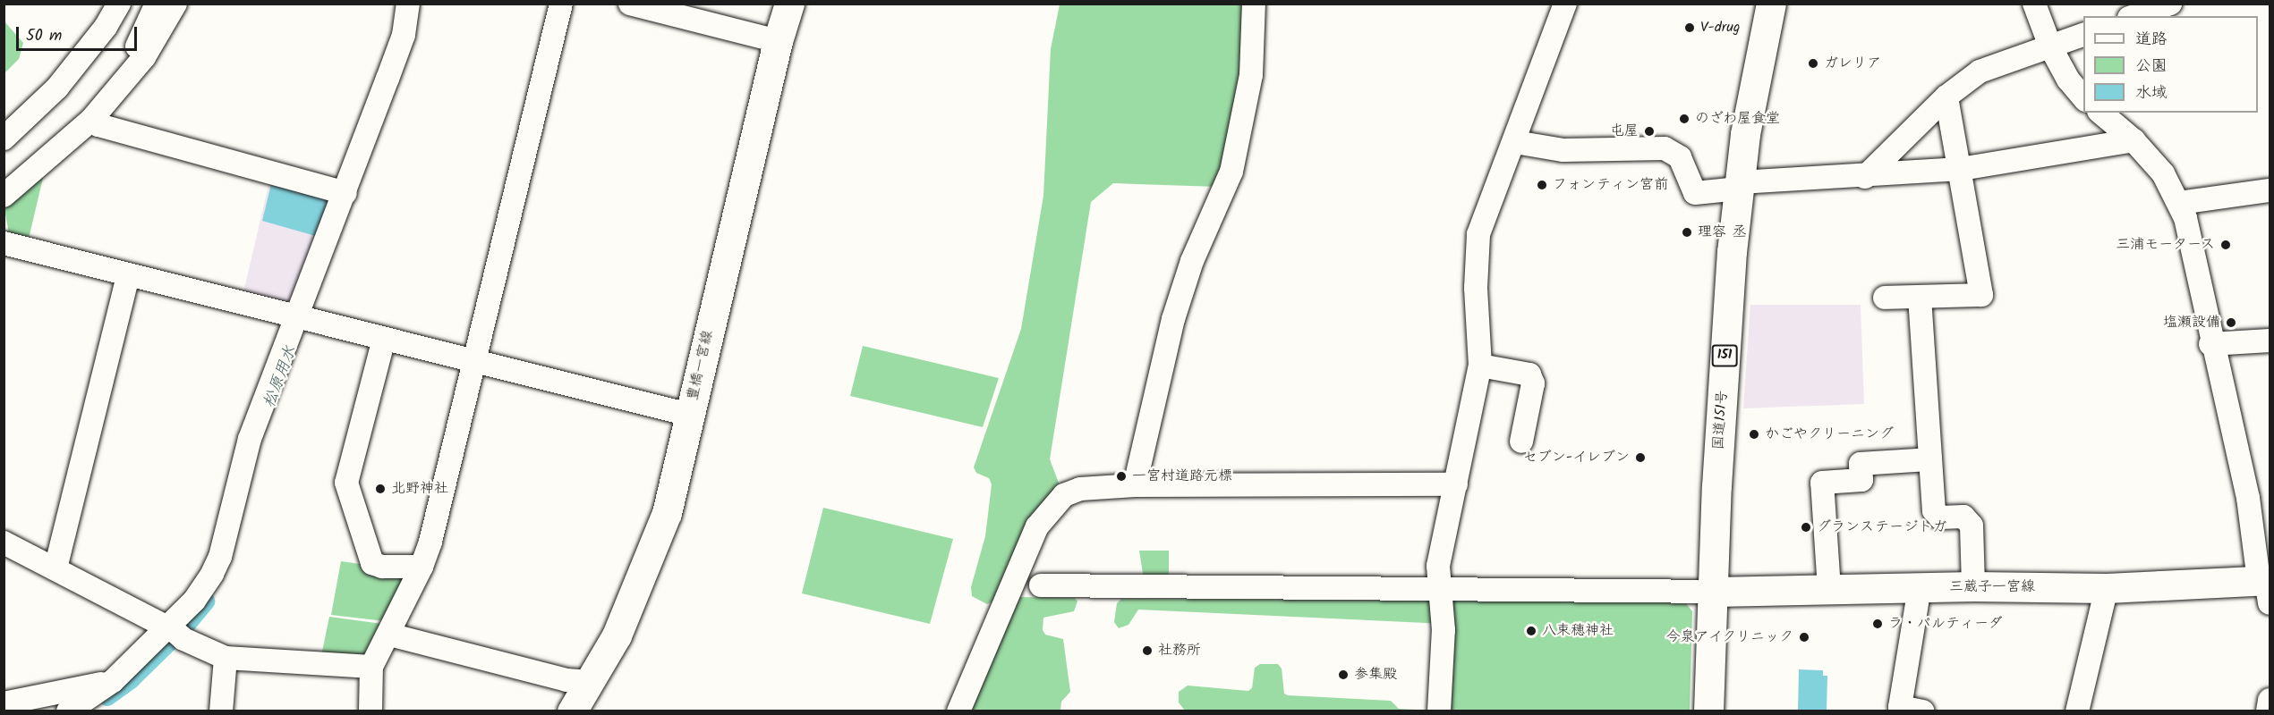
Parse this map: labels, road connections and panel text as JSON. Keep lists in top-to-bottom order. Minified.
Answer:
{"streets":{"main road":["151","豊橋一宮線","国道151号","三蔵子一宮線"]},"crossings":[["国道151号","三蔵子一宮線"]],"water":["松原用水"],"places":["V-drug","ガレリア","のざわ屋食堂","屯屋","フォンティン宮前","理容 丞","三浦モータース","塩瀬設備","かごやクリーニング","セブン-イレブン","一宮村道路元標","北野神社","グランステージトガ","ラ・パルティーダ","八束穂神社","今泉アイクリニック","社務所","参集殿"],"legend":["道路","公園","水域"],"scale_bar":"50 m"}
